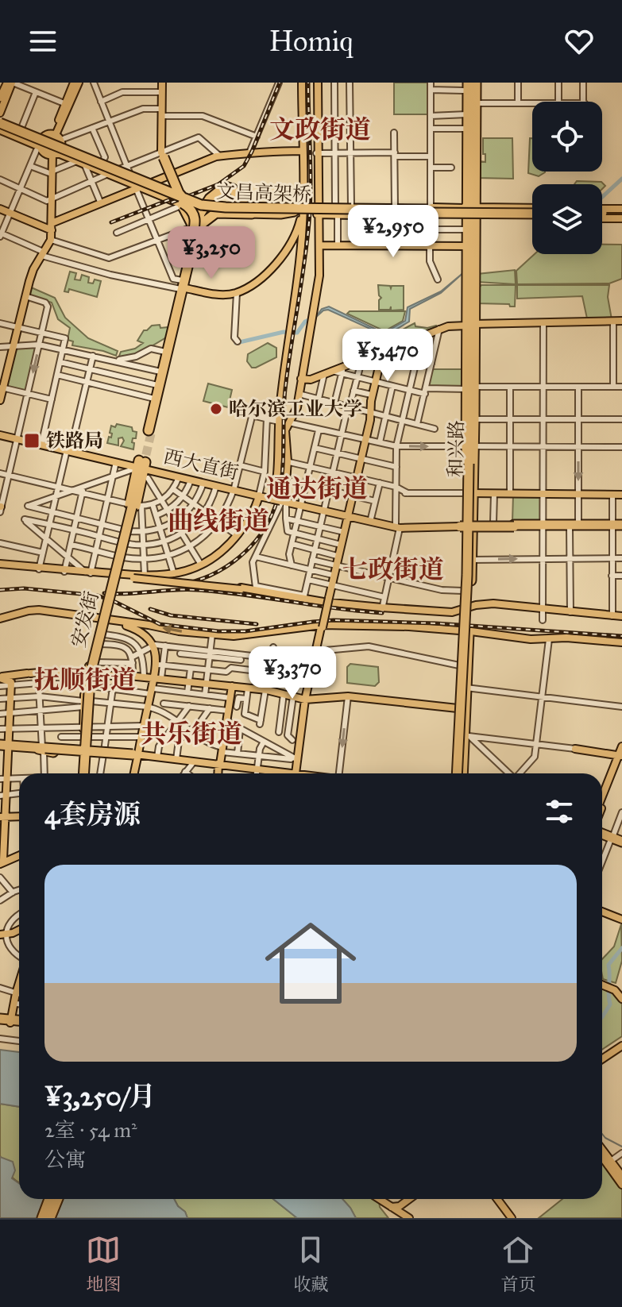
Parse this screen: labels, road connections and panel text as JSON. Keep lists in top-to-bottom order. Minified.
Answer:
{"streets":{"highway":["文昌高架桥","和兴路","西大直街","安发街"]},"crossings":[["和兴路","西大直街"],["西大直街","安发街"]],"districts":["文政街道","通达街道","曲线街道","七政街道","抚顺街道","共乐街道"],"places":{"other":["哈尔滨工业大学"],"transit":["铁路局"]},"page":{"header":"Homiq","price":["¥2,950","¥3,250","¥5,470","¥3,370"],"heading":"4套房源","list":[{"name":"¥3,250/月","note":"2室 · 54 m² · 公寓"}],"tabs":["地图","收藏","首页"]}}
